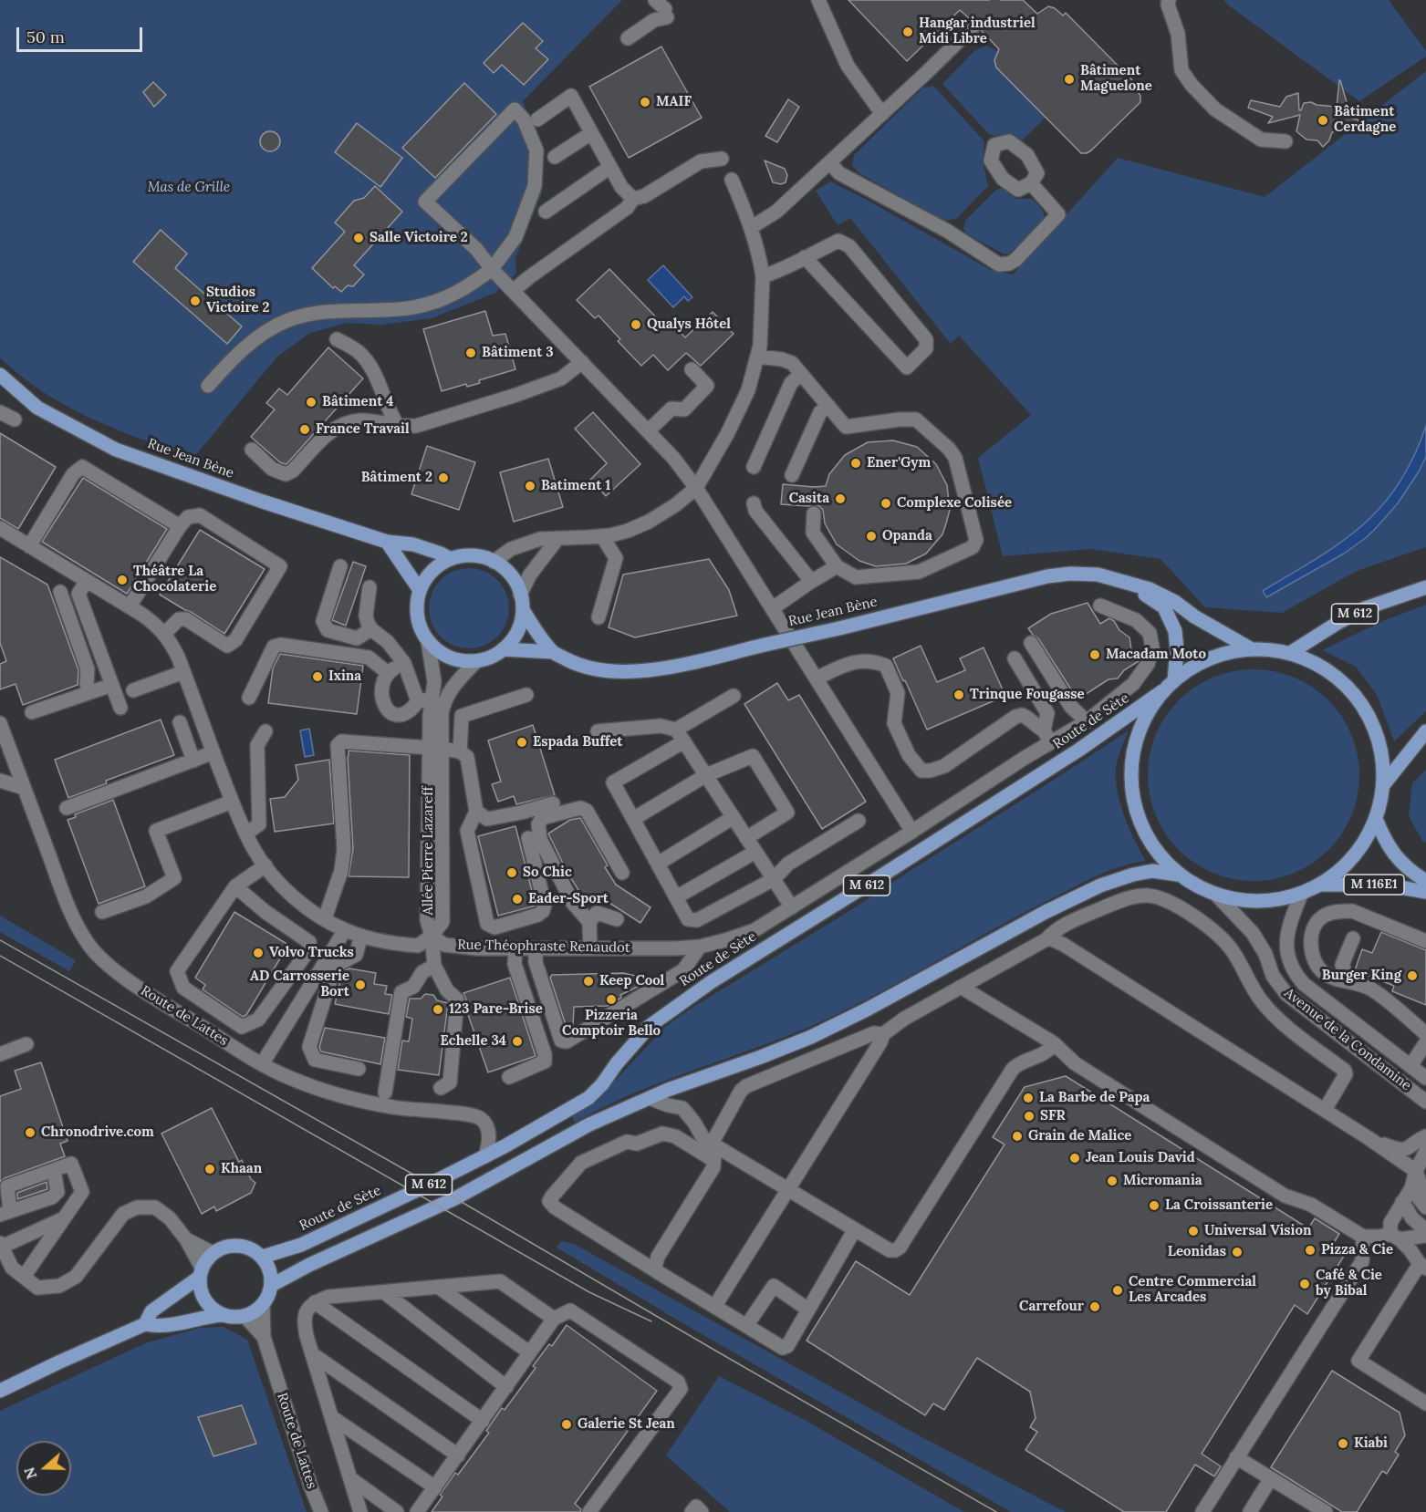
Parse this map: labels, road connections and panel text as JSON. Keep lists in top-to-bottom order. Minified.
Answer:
{"streets":{"main road":["Rue Jean Bène","M 612","Route de Sète","M 116E1"],"street":["Allée Pierre Lazareff","Rue Théophraste Renaudot","Route de Lattes","Avenue de la Condamine"]},"crossings":[["Rue Jean Bène","Allée Pierre Lazareff"],["M 612","Route de Sète"],["M 612","Route de Lattes"],["Route de Sète","Route de Lattes"],["Allée Pierre Lazareff","Rue Théophraste Renaudot"]],"parks":["Mas de Grille"],"places":["Hangar industriel Midi Libre","Bâtiment Maguelone","MAIF","Bâtiment Cerdagne","Salle Victoire 2","Studios Victoire 2","Qualys Hôtel","Bâtiment 3","Bâtiment 4","France Travail","Ener'Gym","Bâtiment 2","Batiment 1","Casita","Complexe Colisée","Opanda","Théâtre La Chocolaterie","Macadam Moto","Ixina","Trinque Fougasse","Espada Buffet","So Chic","Eader-Sport","Volvo Trucks","Burger King","Keep Cool","AD Carrosserie Bort","Pizzeria Comptoir Bello","123 Pare-Brise","Echelle 34","La Barbe de Papa","SFR","Chronodrive.com","Grain de Malice","Jean Louis David","Khaan","Micromania","La Croissanterie","Universal Vision","Pizza & Cie","Leonidas","Café & Cie by Bibal","Centre Commercial Les Arcades","Carrefour","Galerie St Jean","Kiabi"],"scale_bar":"50 m","north":"left"}
